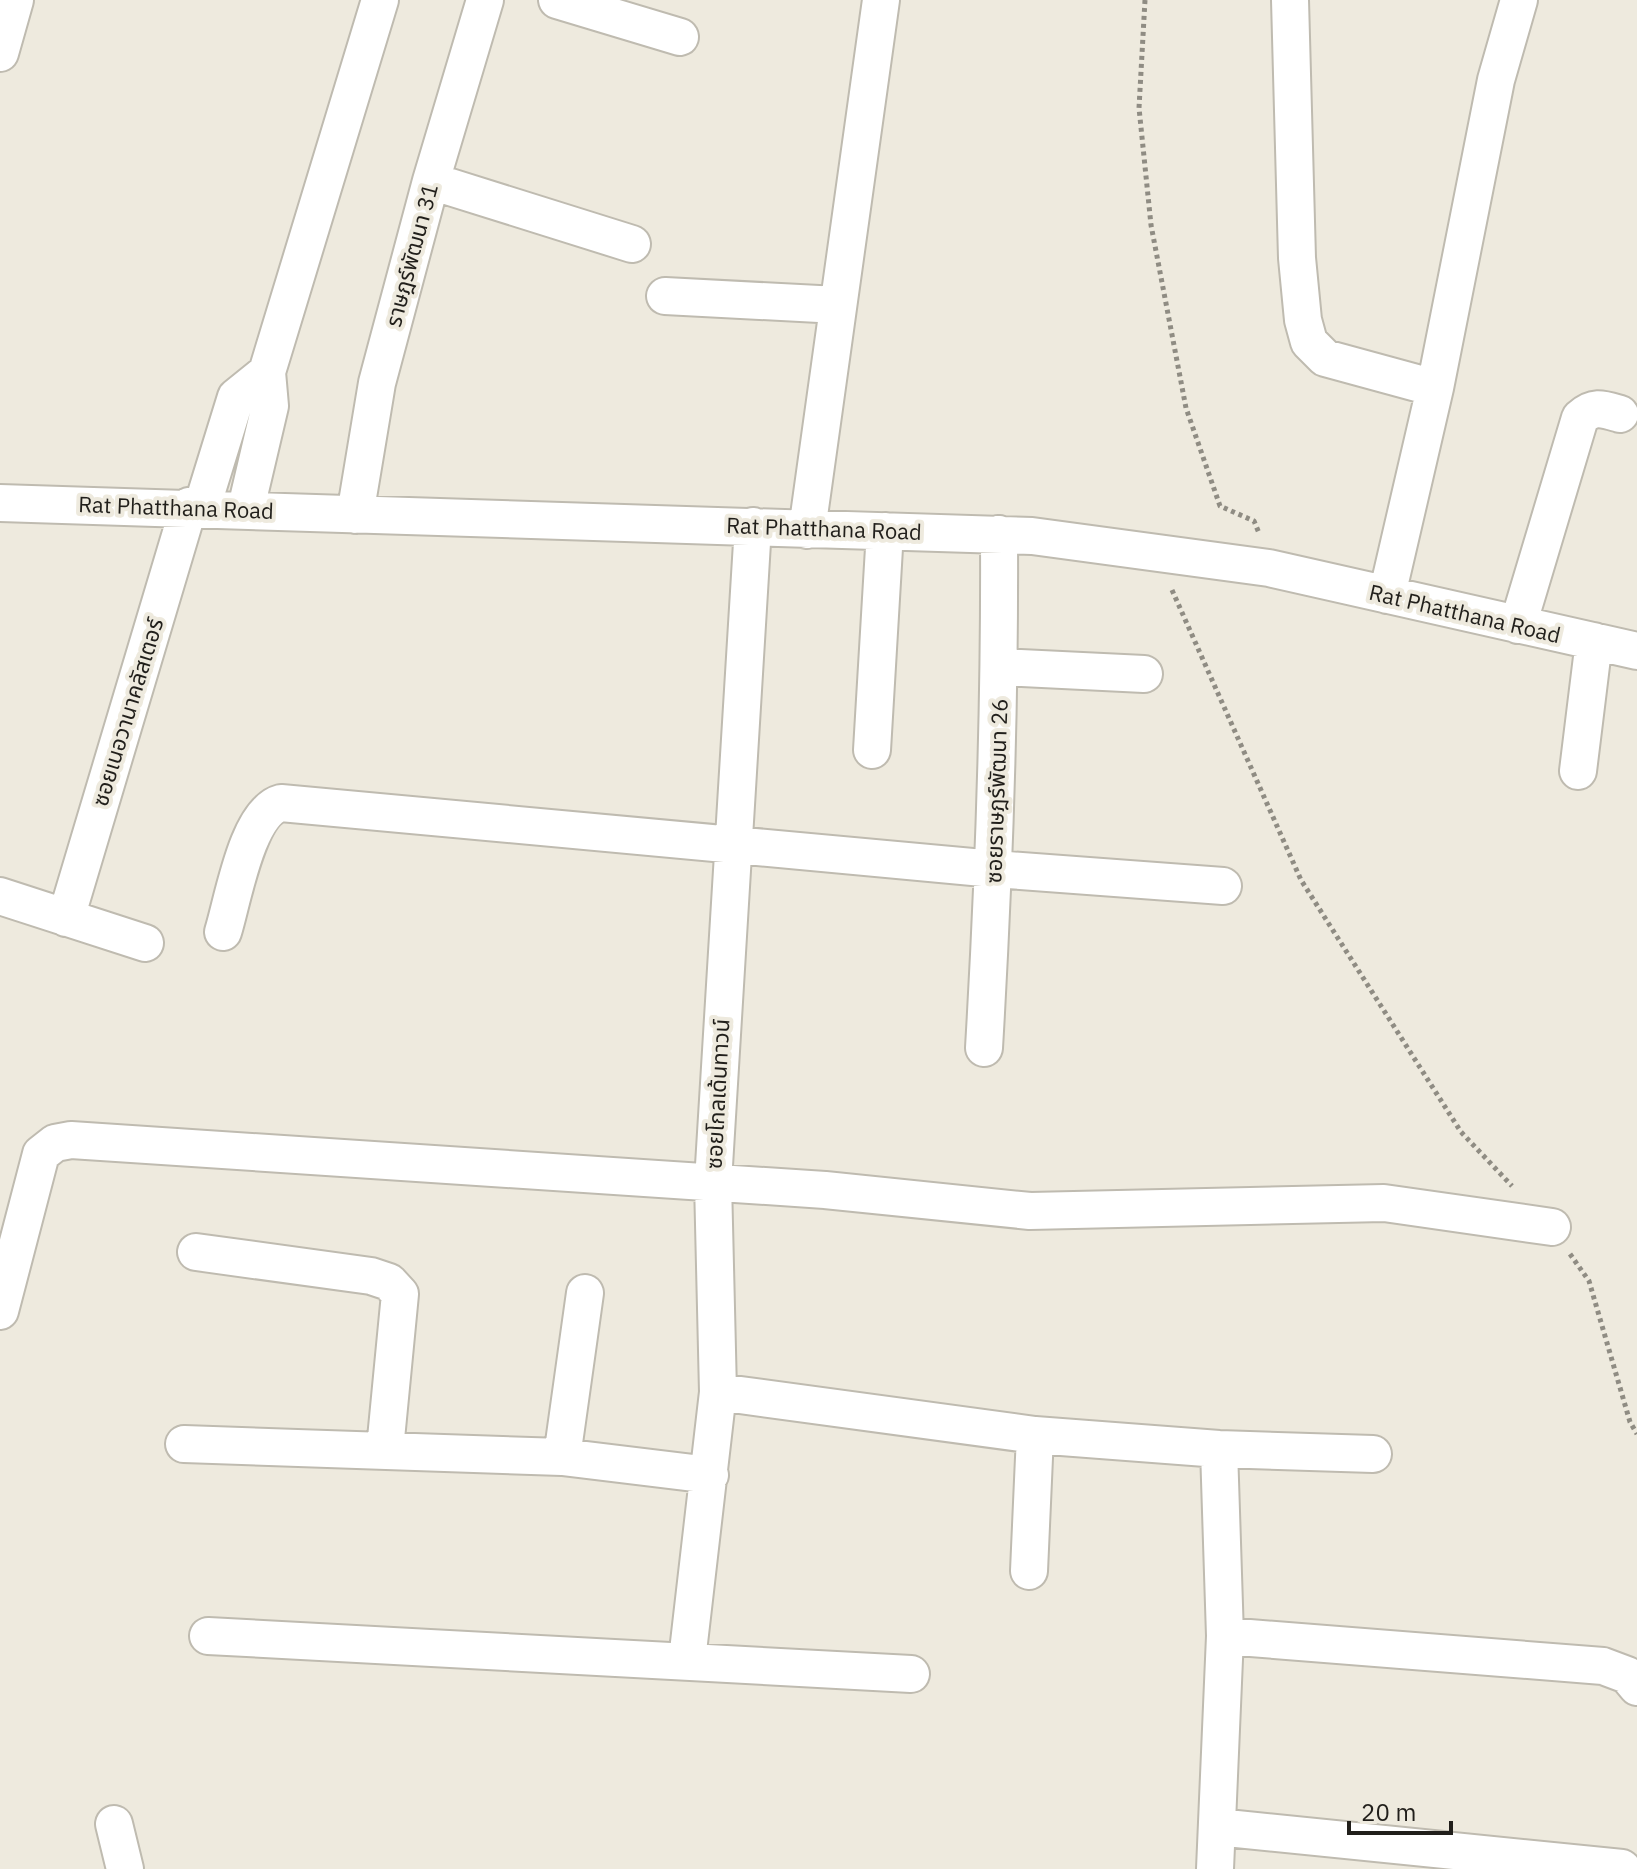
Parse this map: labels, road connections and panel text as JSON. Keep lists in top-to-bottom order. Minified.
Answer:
{"streets":{"street":["ราษฎร์พัฒนา 31","Rat Phatthana Road","ซอยเนอวานาคลัสเตอร์","ซอยราษฎร์พัฒนา 26","ซอยโกลเด้นทาวน์"]},"crossings":[["ราษฎร์พัฒนา 31","Rat Phatthana Road"],["Rat Phatthana Road","ซอยเนอวานาคลัสเตอร์"],["Rat Phatthana Road","ซอยราษฎร์พัฒนา 26"],["Rat Phatthana Road","ซอยโกลเด้นทาวน์"]],"scale_bar":"20 m"}
